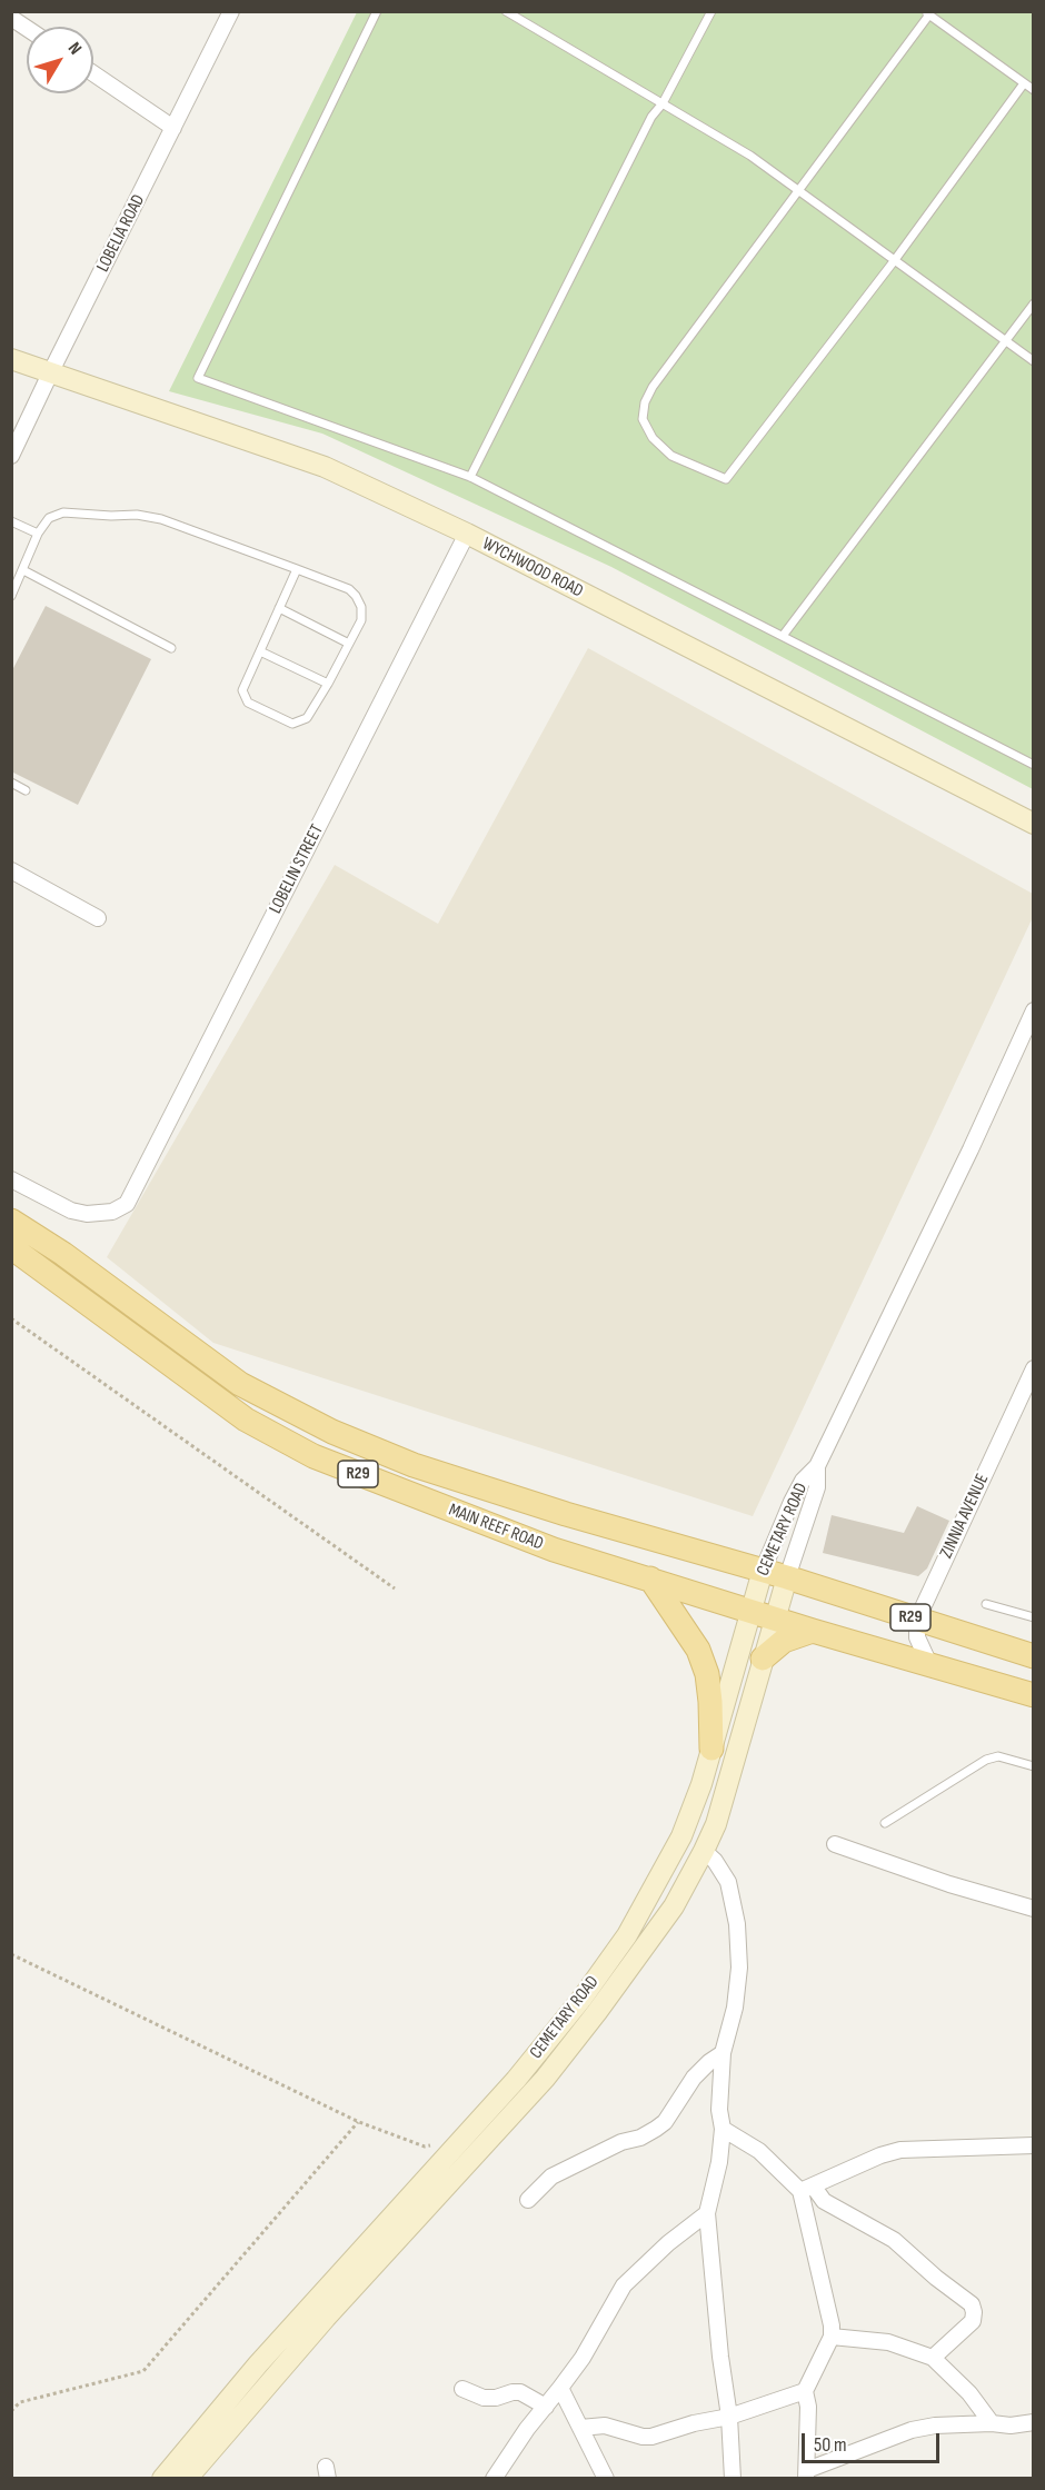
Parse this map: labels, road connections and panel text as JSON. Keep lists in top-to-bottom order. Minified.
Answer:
{"streets":{"main road":["R29","MAIN REEF ROAD"],"street":["LOBELIA ROAD","WYCHWOOD ROAD","LOBELIN STREET","ZINNIA AVENUE","CEMETARY ROAD"]},"crossings":[["LOBELIA ROAD","WYCHWOOD ROAD"],["WYCHWOOD ROAD","LOBELIN STREET"],["ZINNIA AVENUE","MAIN REEF ROAD"],["MAIN REEF ROAD","CEMETARY ROAD"]],"scale_bar":"50 m","north":"top right"}
